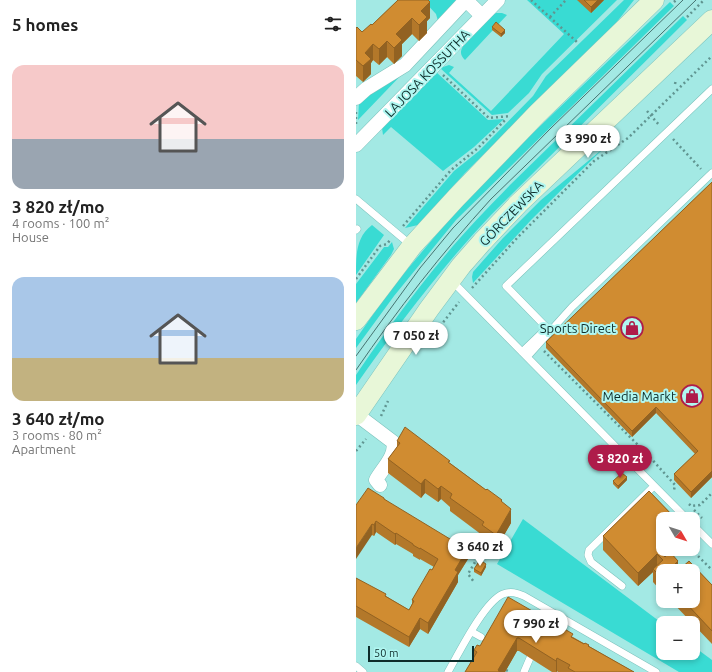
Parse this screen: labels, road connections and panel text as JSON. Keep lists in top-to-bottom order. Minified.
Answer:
{"streets":{"main road":["GÓRCZEWSKA"],"street":["LAJOSA KOSSUTHA"]},"places":{"shop":["Sports Direct","Media Markt"]},"scale_bar":"50 m","north":"bottom right","page":{"heading":"5 homes","list":[{"name":"3 820 zł/mo","note":"4 rooms · 100 m² · House"},{"name":"3 640 zł/mo","note":"3 rooms · 80 m² · Apartment"}],"price":["3 990 zł","7 050 zł","3 820 zł","3 640 zł","7 990 zł"],"map_buttons":["+","−"],"scale":"50 m"}}
